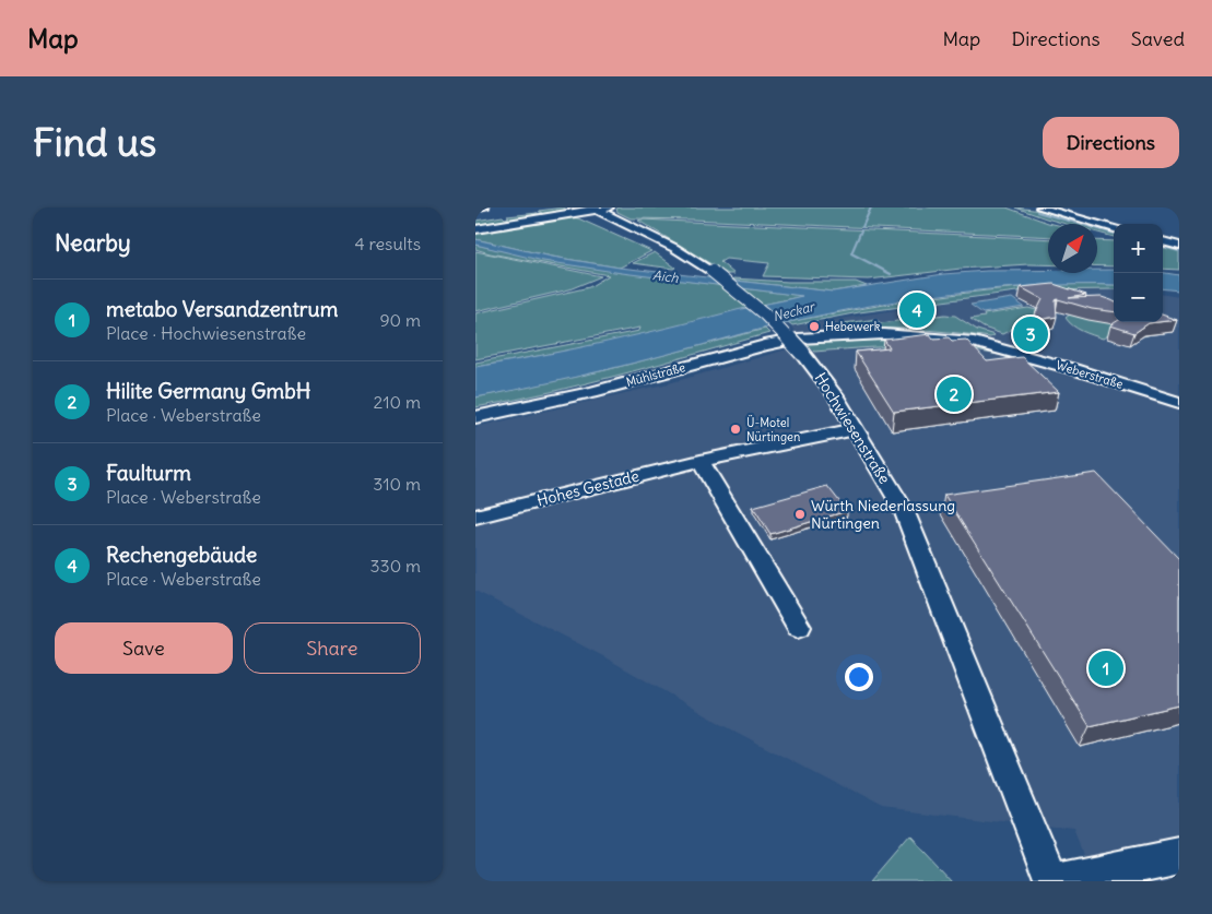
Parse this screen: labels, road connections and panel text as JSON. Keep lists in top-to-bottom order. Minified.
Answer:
{"streets":{"street":["Mühlstraße","Weberstraße","Hochwiesenstraße","Hohes Gestade"]},"crossings":[["Mühlstraße","Weberstraße"],["Hochwiesenstraße","Hohes Gestade"]],"water":["Aich","Neckar"],"places":["Hebewerk","Ü-Motel Nürtingen","Würth Niederlassung Nürtingen"],"north":"top right","page":{"header":"Map","nav":["Map","Directions","Saved"],"buttons":["Directions",["Save","Share"]],"title":"Find us","heading":["Nearby","4 results"],"map_buttons":["+","−"],"list":[{"mark":"1","name":"metabo Versandzentrum","note":"Place · Hochwiesenstraße","value":"90 m"},{"mark":"2","name":"Hilite Germany GmbH","note":"Place · Weberstraße","value":"210 m"},{"mark":"3","name":"Faulturm","note":"Place · Weberstraße","value":"310 m"},{"mark":"4","name":"Rechengebäude","note":"Place · Weberstraße","value":"330 m"}],"pins":["4","3","2","1"]}}
